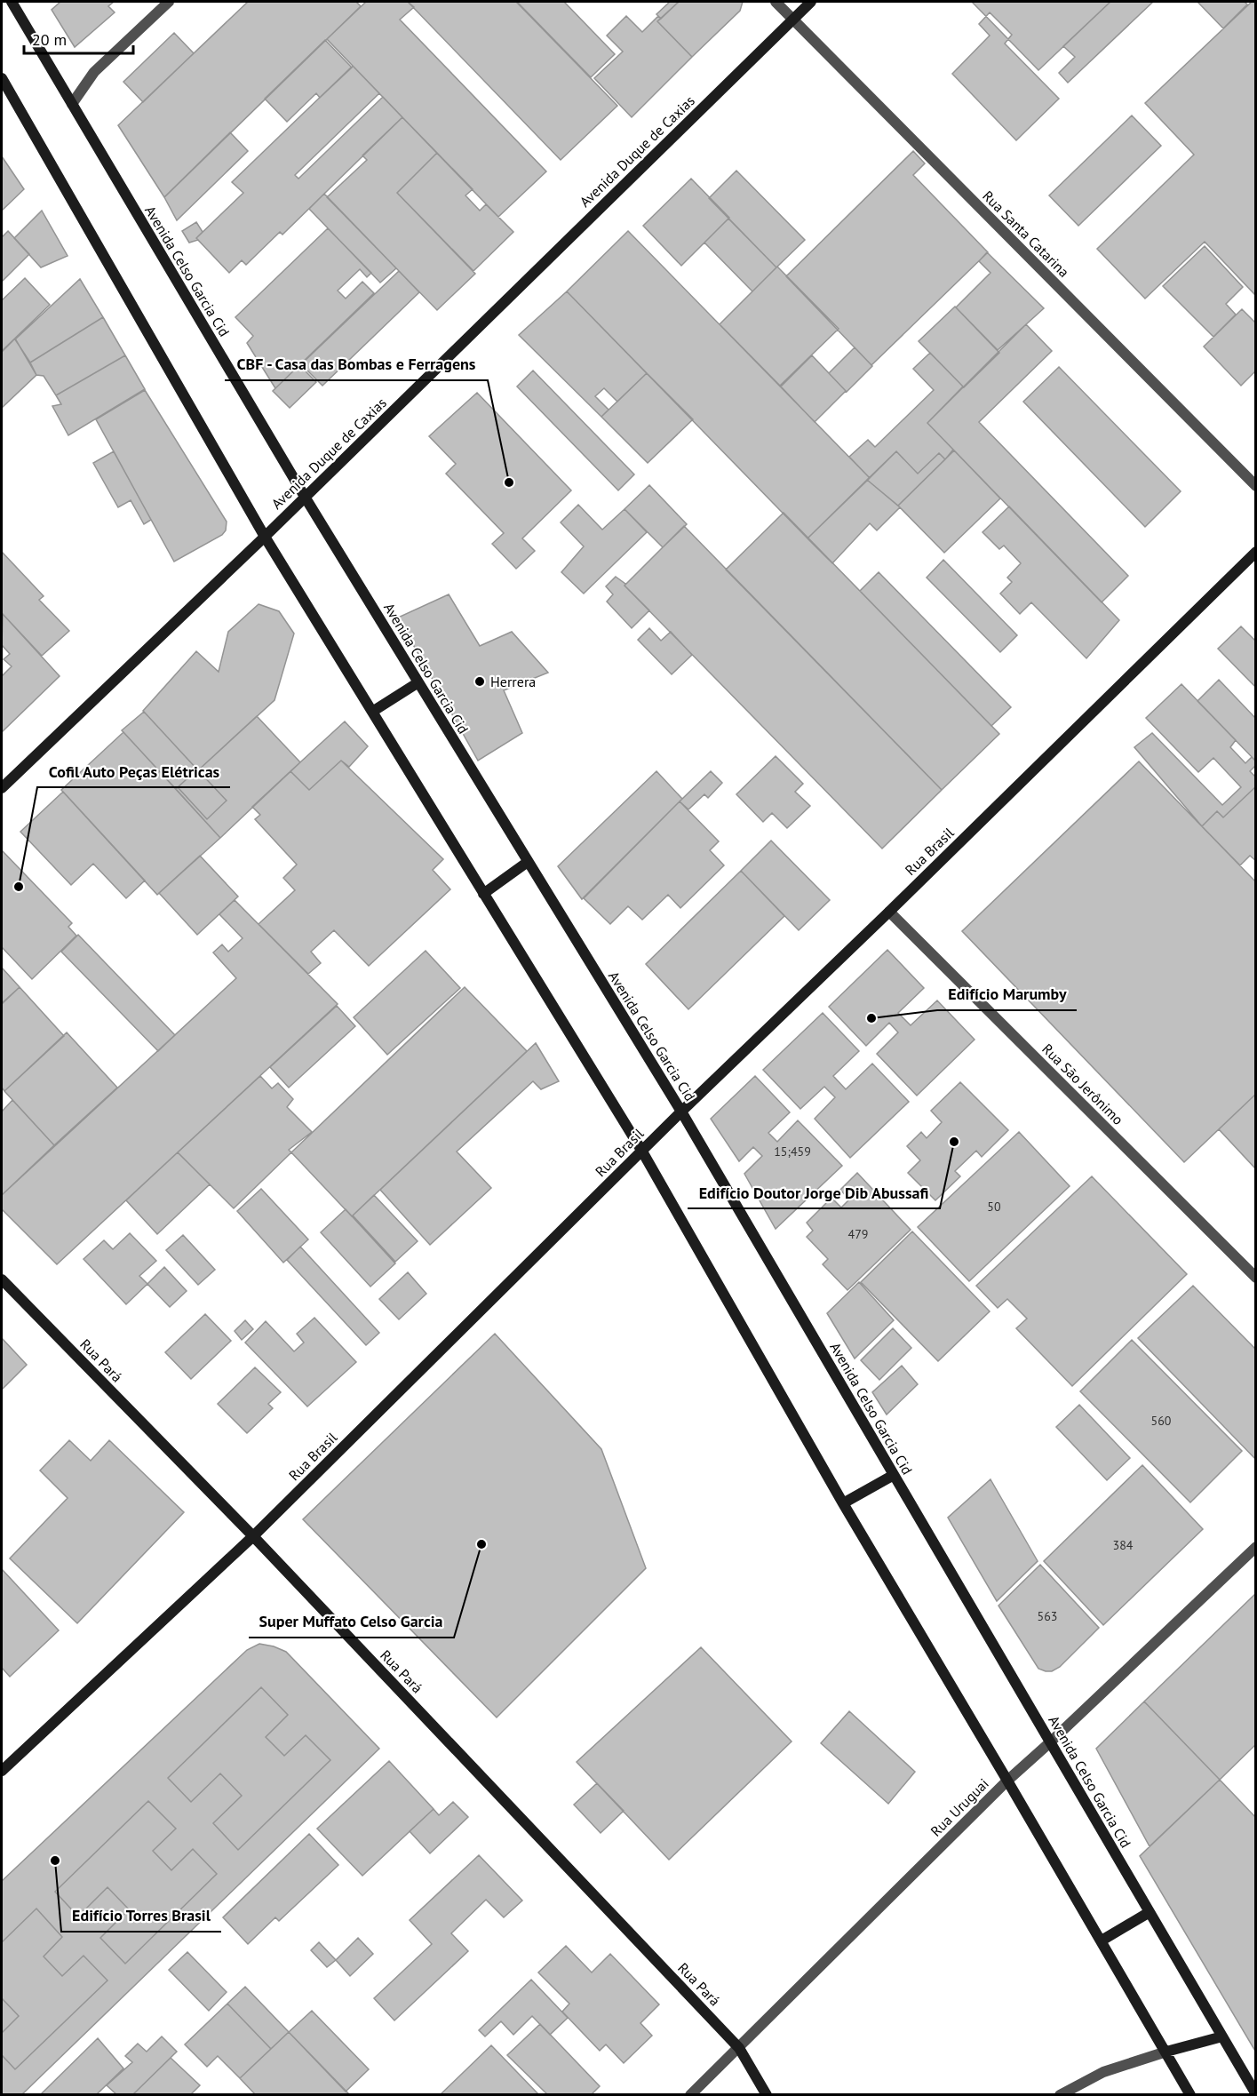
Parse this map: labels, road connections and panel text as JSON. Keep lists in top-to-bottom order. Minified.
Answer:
{"streets":{"main road":["Avenida Duque de Caxias","Avenida Celso Garcia Cid","Rua Brasil","Rua Pará"],"street":["Rua Santa Catarina","Rua São Jerônimo","Rua Uruguai"]},"crossings":[["Avenida Duque de Caxias","Rua Santa Catarina"],["Avenida Duque de Caxias","Avenida Celso Garcia Cid"],["Avenida Celso Garcia Cid","Rua Brasil"],["Avenida Celso Garcia Cid","Rua Uruguai"],["Rua Brasil","Rua São Jerônimo"],["Rua Brasil","Rua Pará"],["Rua Pará","Rua Uruguai"]],"places":["CBF - Casa das Bombas e Ferragens","Herrera","Cofil Auto Peças Elétricas","Edifício Marumby","Edifício Doutor Jorge Dib Abussafi","Super Muffato Celso Garcia","Edifício Torres Brasil"],"house_numbers":["15;459","50","479","560","384","563"],"scale_bar":"20 m"}
